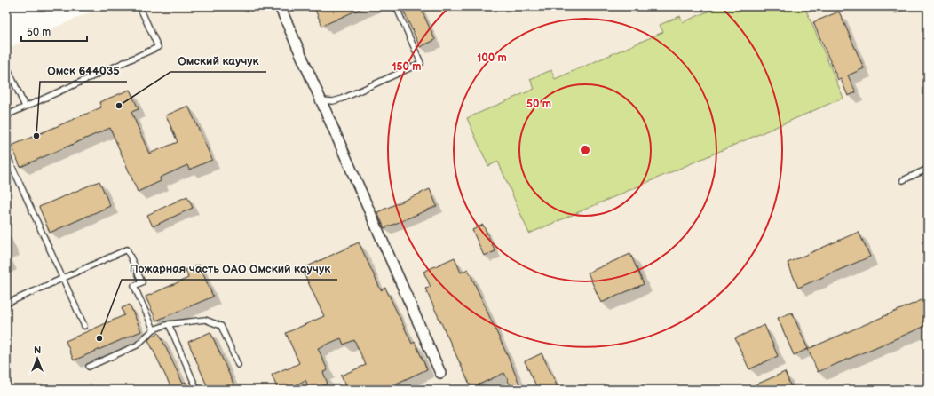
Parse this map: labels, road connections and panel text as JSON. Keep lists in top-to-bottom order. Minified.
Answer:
{"places":["Омский каучук","Омск 644035","Пожарная часть ОАО Омский каучук"],"scale_bar":"50 m","north":"top","rings":["100 m","150 m","50 m"]}
